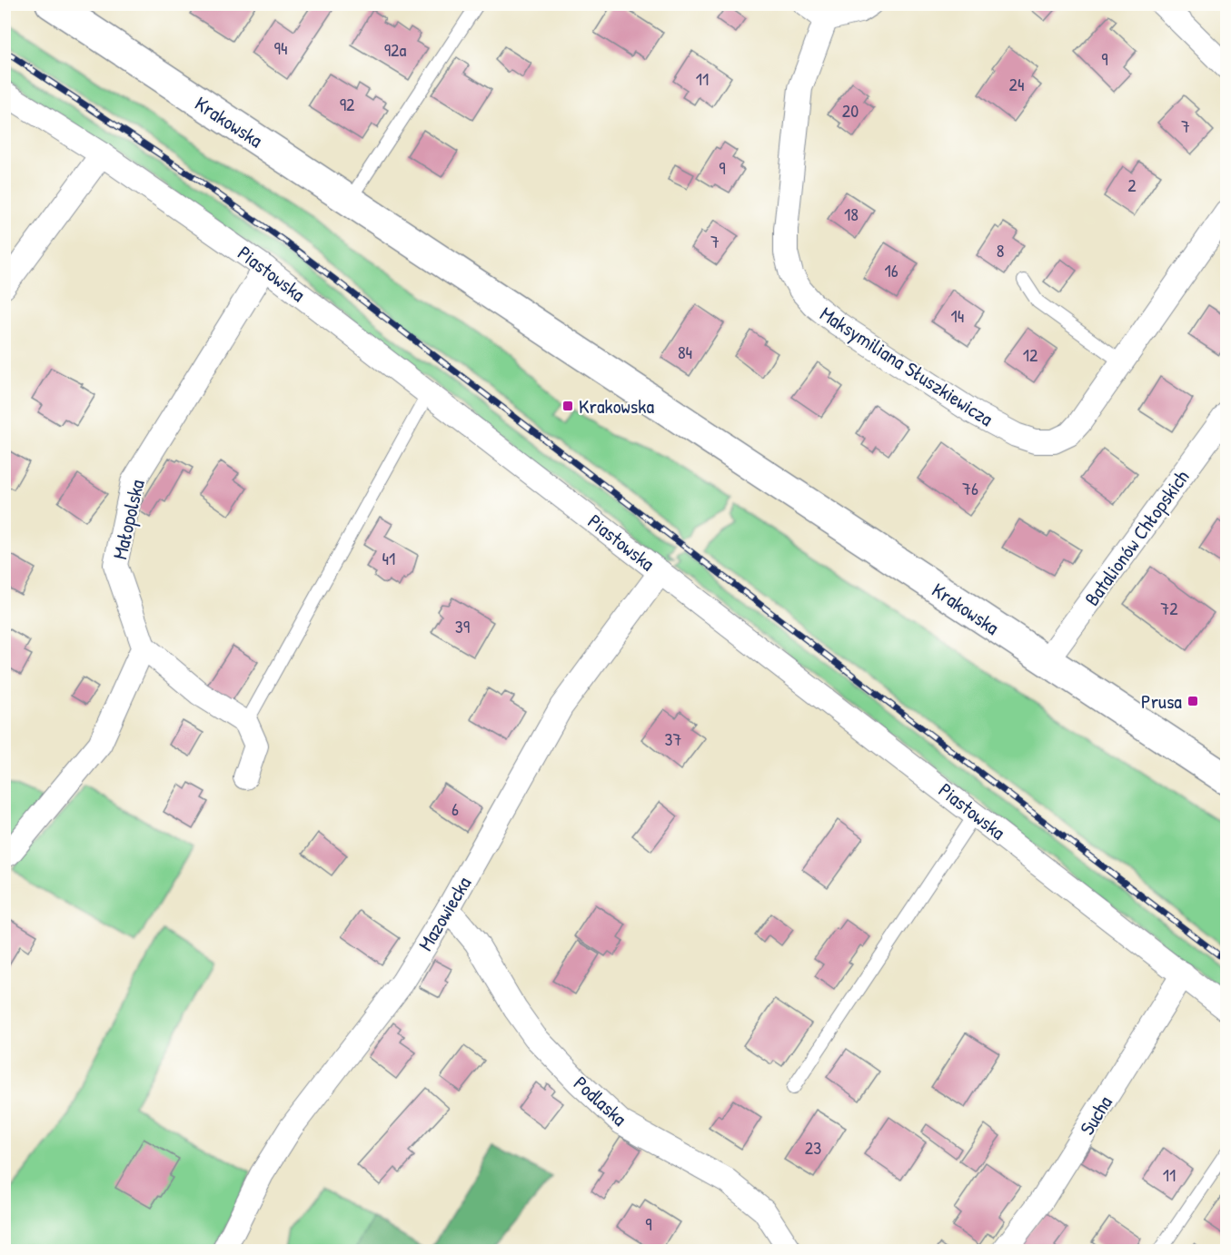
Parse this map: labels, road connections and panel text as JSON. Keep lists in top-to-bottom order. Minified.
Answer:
{"streets":{"main road":["Krakowska"],"street":["Piastowska","Maksymiliana Słuszkiewicza","Małopolska","Batalionów Chłopskich","Mazowiecka","Podlaska","Sucha"]},"crossings":[["Krakowska","Batalionów Chłopskich"],["Piastowska","Małopolska"],["Piastowska","Mazowiecka"],["Piastowska","Sucha"],["Mazowiecka","Podlaska"]],"places":{"transit":["Krakowska","Prusa"]},"house_numbers":["94","92a","9","11","24","92","20","7","9","2","18","7","8","16","14","84","12","76","41","72","39","37","6","23","11","9"]}
